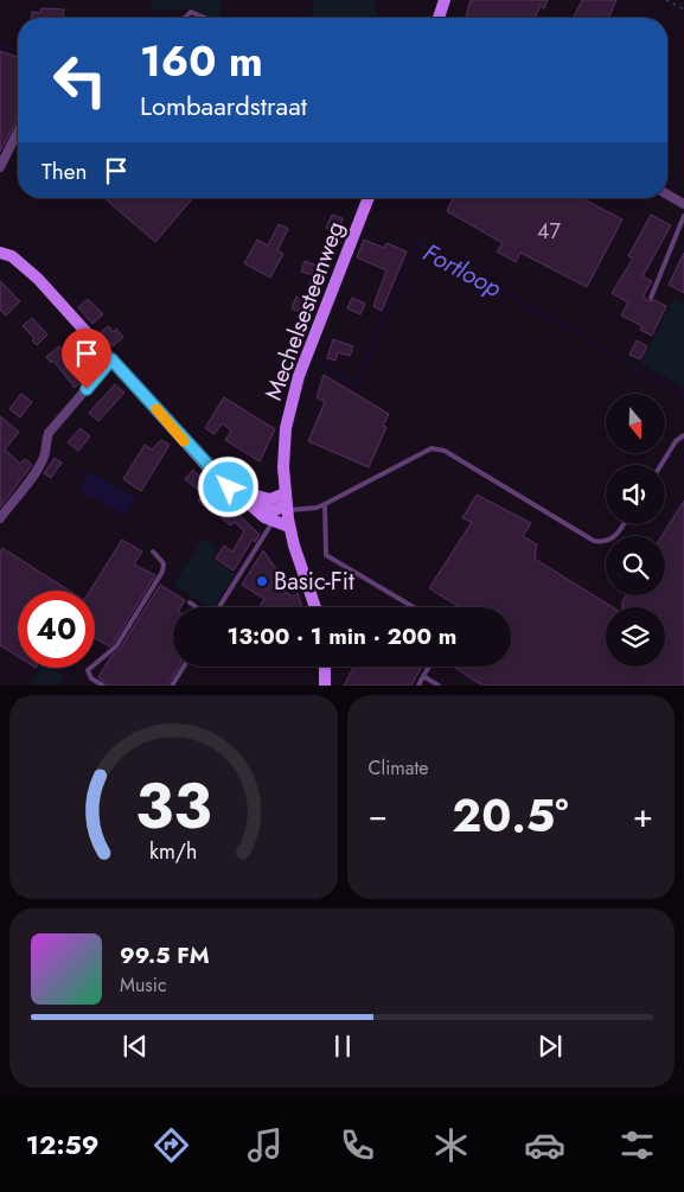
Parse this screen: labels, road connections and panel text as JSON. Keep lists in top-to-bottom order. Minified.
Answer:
{"streets":{"street":["Mechelsesteenweg"]},"water":["Fortloop"],"places":["Basic-Fit"],"house_numbers":["47"],"north":"bottom","page":{"turn":["160 m","Lombaardstraat"],"then":"Then","limit":"40","trip":"13:00 · 1 min · 200 m","tile":"Climate","heat":["−","20.5°","+"],"song":["99.5 FM","Music"],"tabs":"12:59","gauge":["33","km/h"]}}
